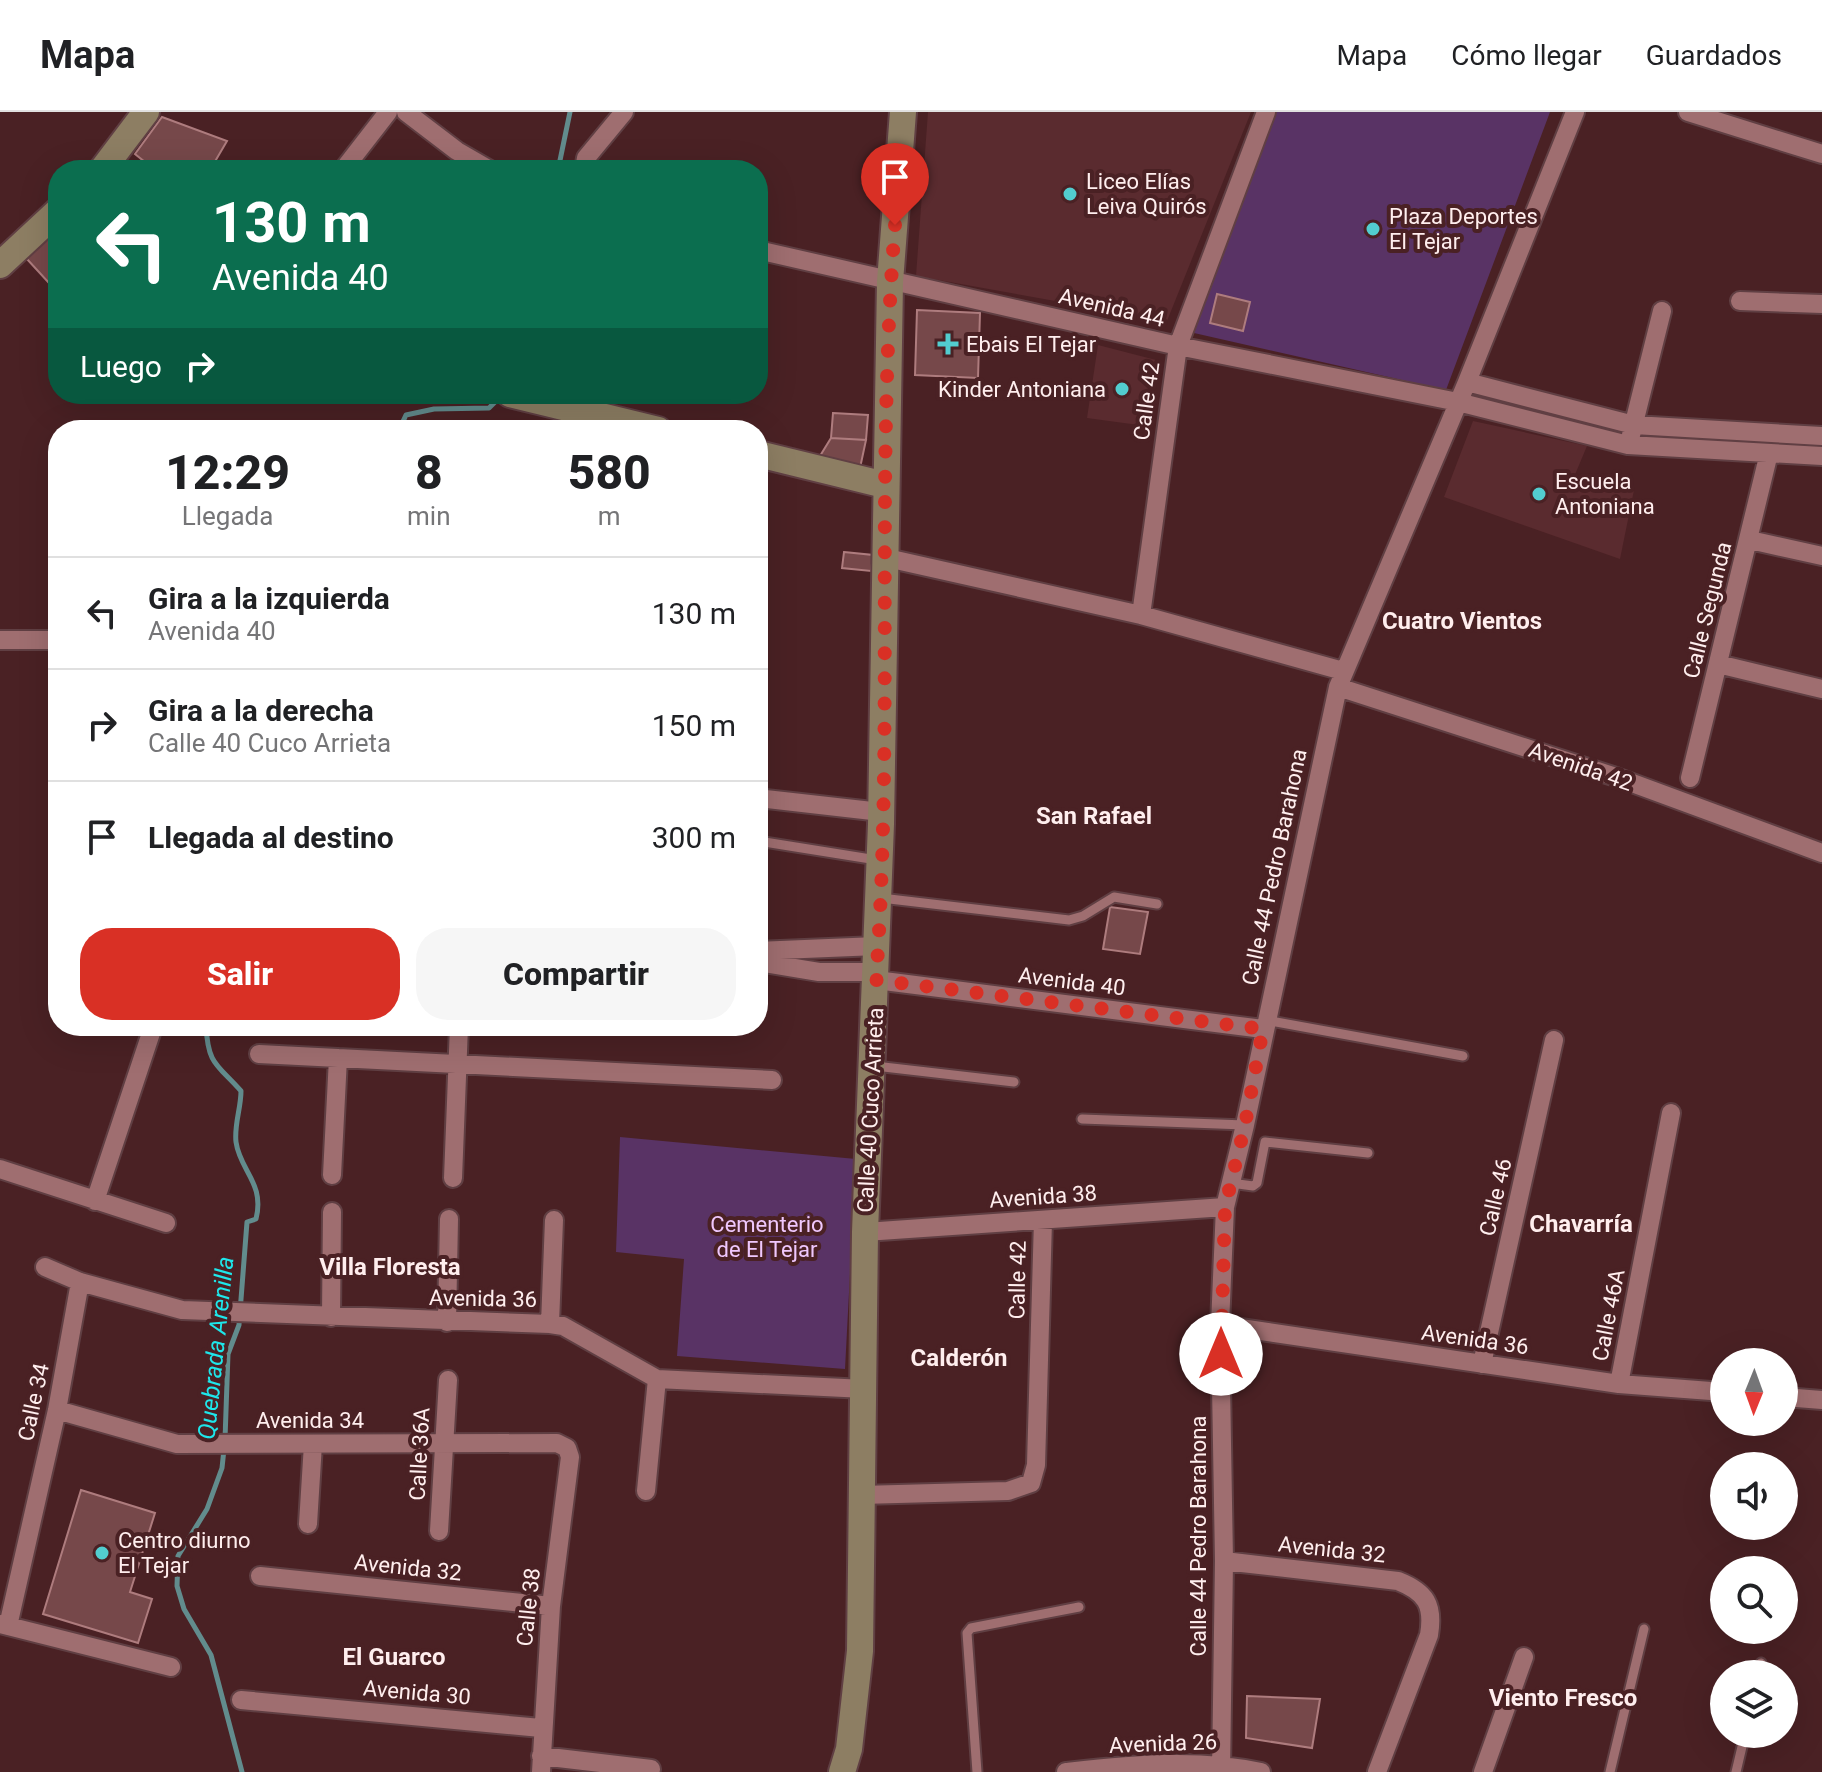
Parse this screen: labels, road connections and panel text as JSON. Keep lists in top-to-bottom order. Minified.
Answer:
{"streets":{"main road":["Calle 40 Cuco Arrieta"],"street":["Avenida 44","Calle 42","Calle Segunda","Avenida 42","Calle 44 Pedro Barahona","Avenida 40","Avenida 38","Calle 46","Avenida 36","Calle 46A","Calle 34","Avenida 34","Calle 36A","Avenida 32","Calle 38","Avenida 30","Avenida 26"]},"crossings":[["Avenida 44","Calle 42"],["Avenida 44","Calle Segunda"],["Avenida 44","Calle 44 Pedro Barahona"],["Avenida 44","Calle 40 Cuco Arrieta"],["Calle 42","Avenida 42"],["Calle 42","Calle 40 Cuco Arrieta"],["Calle 42","Avenida 38"],["Avenida 42","Calle 44 Pedro Barahona"],["Avenida 42","Calle 40 Cuco Arrieta"],["Calle 44 Pedro Barahona","Avenida 40"],["Calle 44 Pedro Barahona","Avenida 38"],["Calle 44 Pedro Barahona","Avenida 36"],["Calle 44 Pedro Barahona","Avenida 32"],["Calle 44 Pedro Barahona","Avenida 26"],["Avenida 40","Calle 40 Cuco Arrieta"],["Calle 40 Cuco Arrieta","Avenida 38"],["Calle 40 Cuco Arrieta","Avenida 36"],["Calle 46","Avenida 36"],["Avenida 36","Calle 46A"],["Avenida 36","Calle 34"],["Calle 34","Avenida 34"],["Avenida 34","Calle 36A"],["Avenida 34","Calle 38"],["Avenida 32","Calle 38"],["Calle 38","Avenida 30"]],"districts":["Cuatro Vientos","San Rafael","Chavarría","Villa Floresta","Calderón","El Guarco","Viento Fresco"],"water":["Quebrada Arenilla"],"parks":["Cementerio de El Tejar"],"places":{"other":["Liceo Elías Leiva Quirós","Plaza Deportes El Tejar","Kinder Antoniana","Escuela Antoniana","Centro diurno El Tejar"],"health":["Ebais El Tejar"]},"north":"bottom","page":{"header":"Mapa","nav":["Mapa","Cómo llegar","Guardados"],"turn":["130 m","Avenida 40"],"then":"Luego","eta":["12:29","Llegada","8","min","580","m"],"list":[{"name":"Gira a la izquierda","note":"Avenida 40","value":"130 m"},{"name":"Gira a la derecha","note":"Calle 40 Cuco Arrieta","value":"150 m"},{"name":"Llegada al destino","value":"300 m"}],"buttons":["Salir","Compartir"]}}
